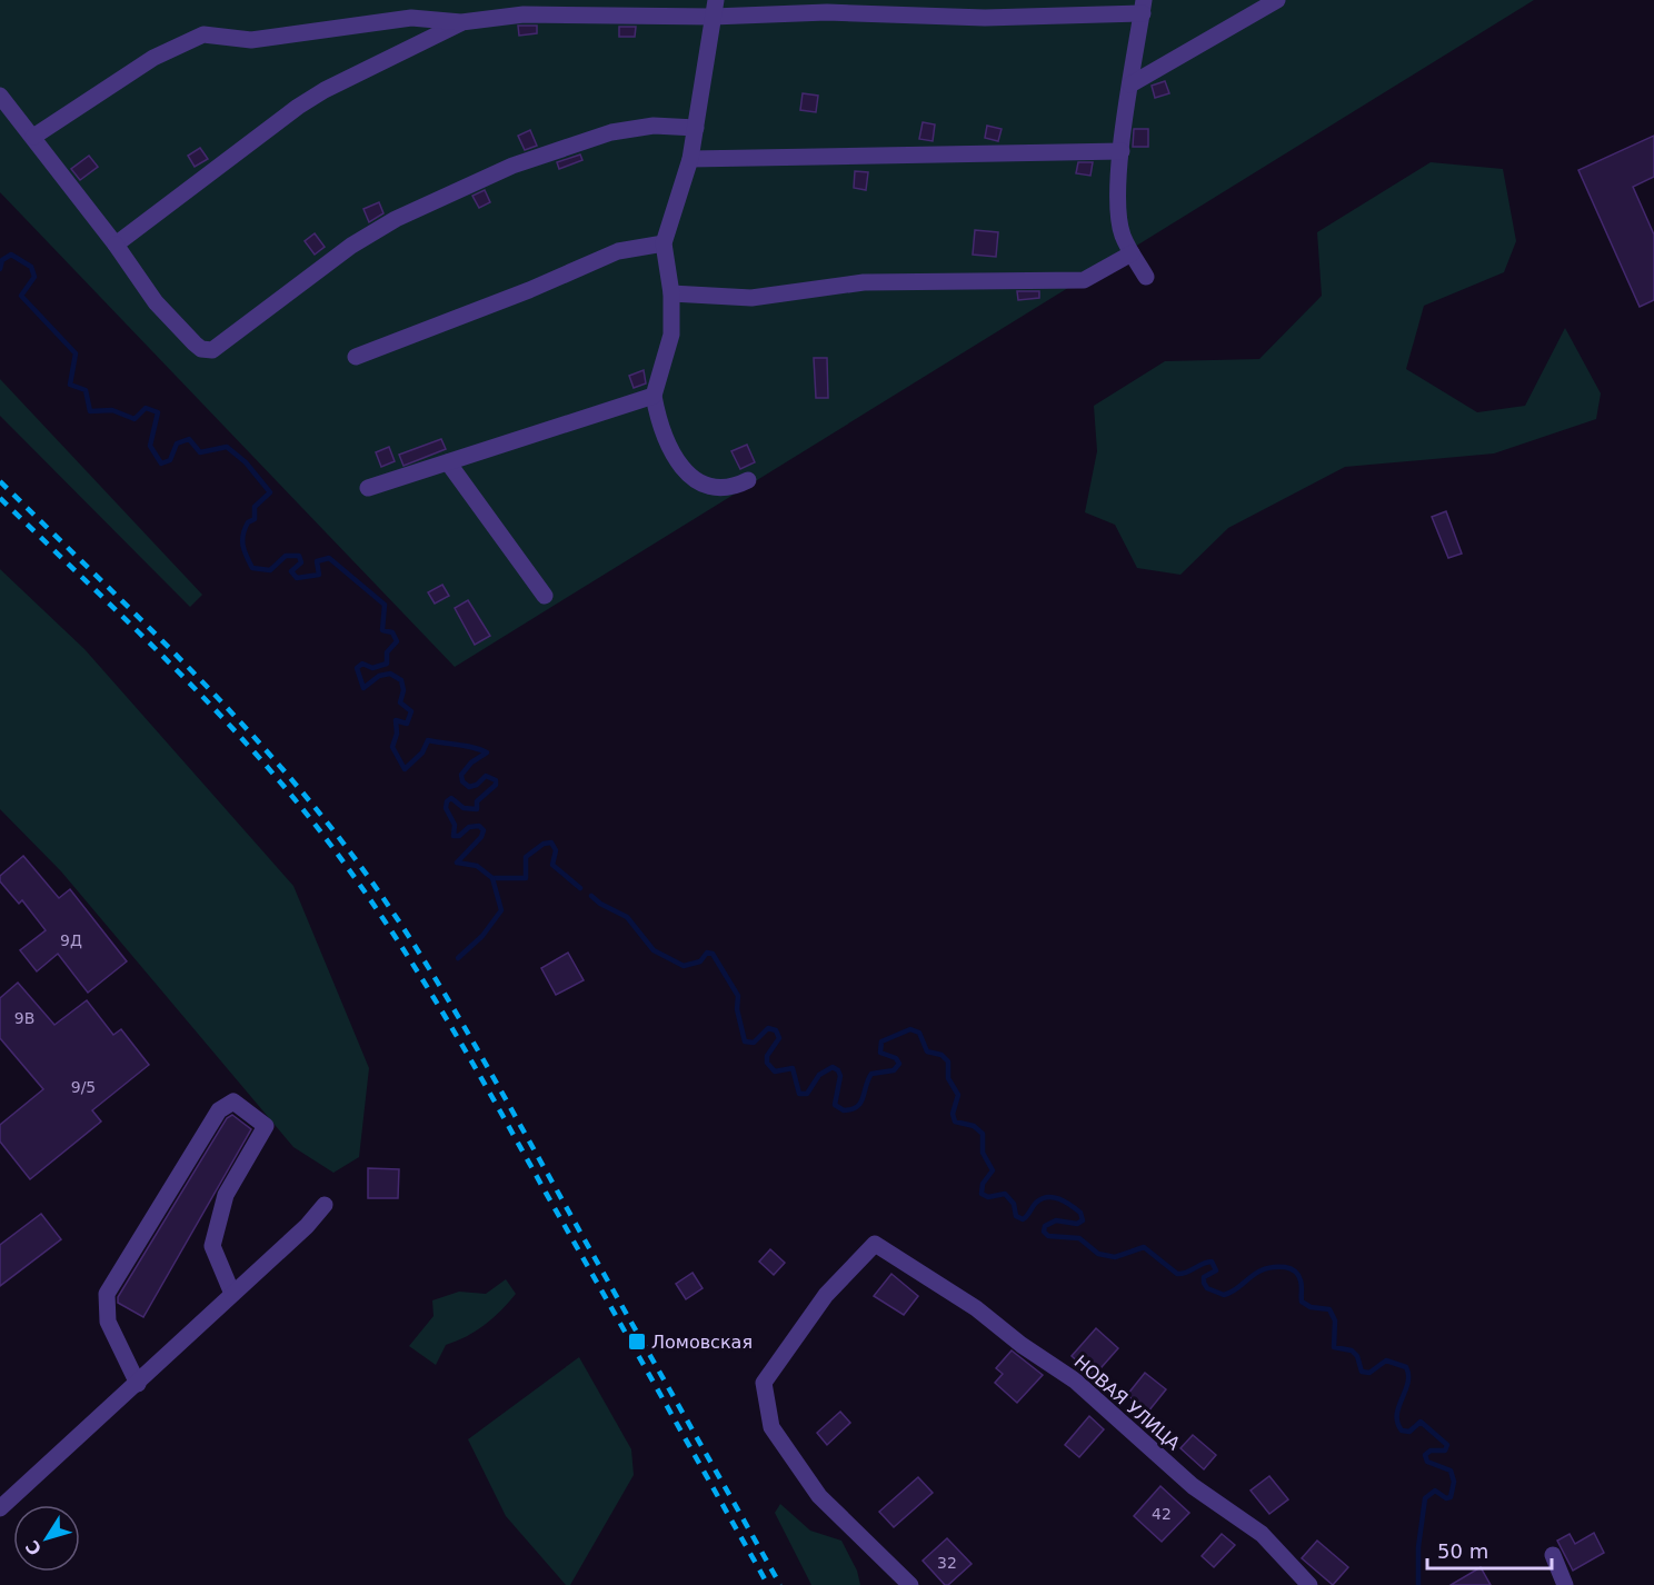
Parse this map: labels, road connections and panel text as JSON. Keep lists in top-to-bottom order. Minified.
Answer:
{"streets":{"street":["НОВАЯ УЛИЦА"]},"places":{"transit":["Ломовская"]},"house_numbers":["9Д","9В","9/5","42","32"],"scale_bar":"50 m","north":"bottom left"}
